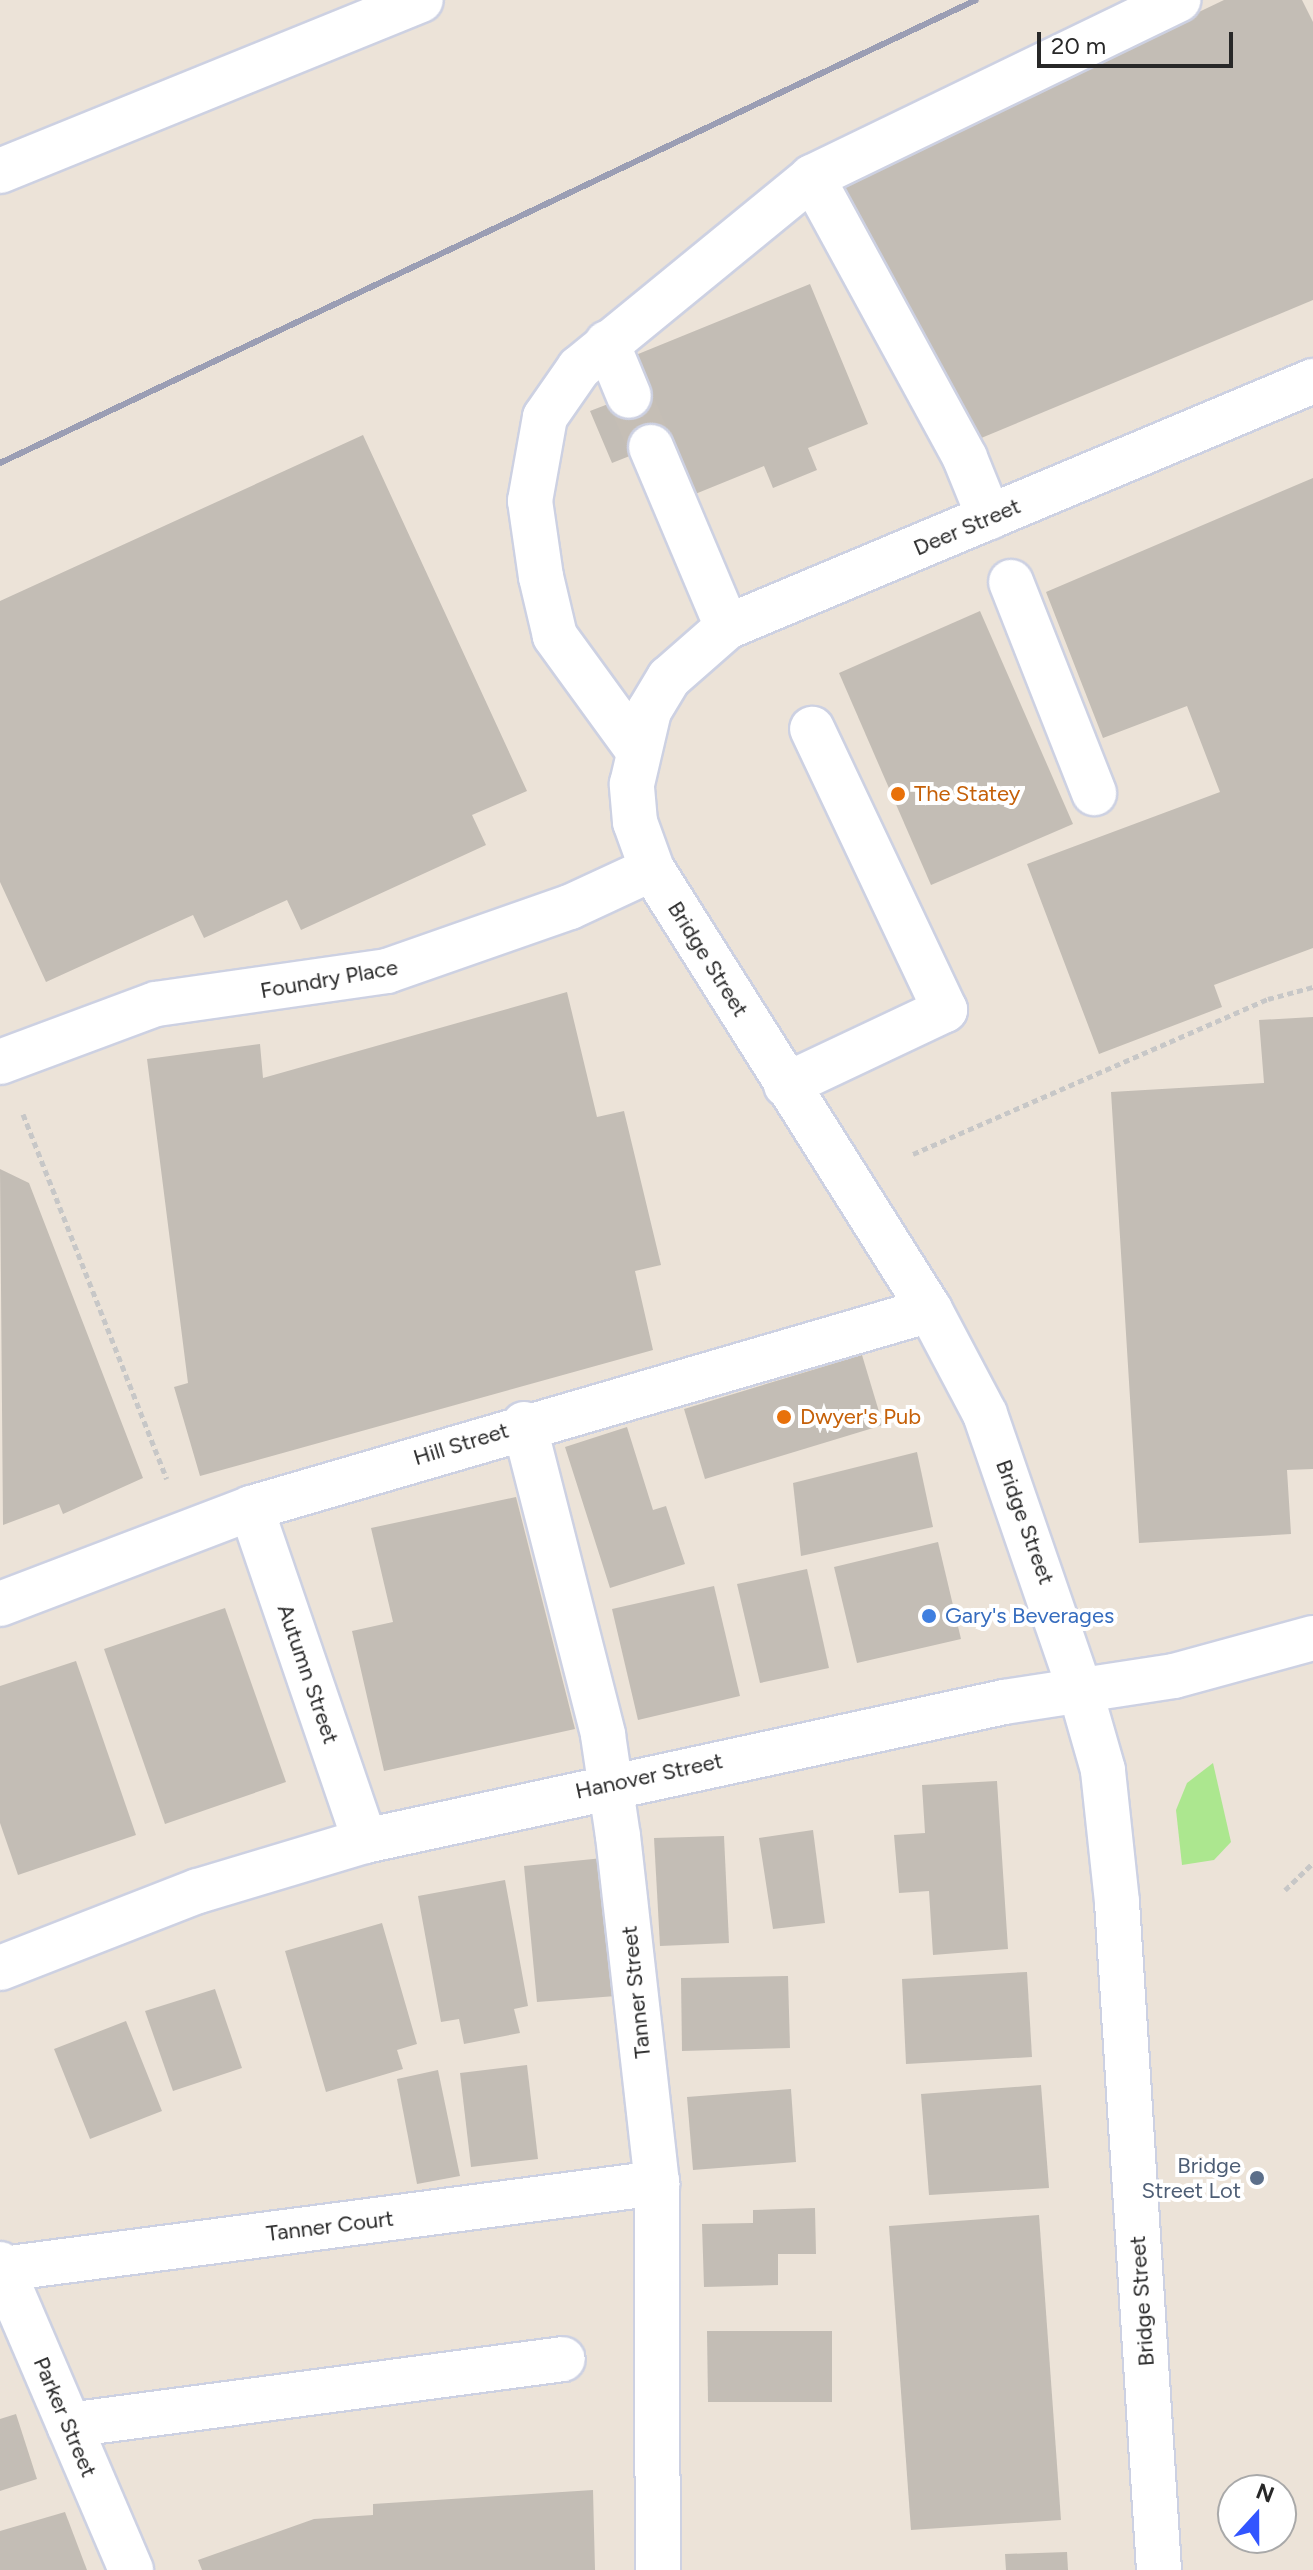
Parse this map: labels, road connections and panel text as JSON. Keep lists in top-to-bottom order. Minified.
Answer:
{"streets":{"street":["Deer Street","Bridge Street","Foundry Place","Hill Street","Autumn Street","Hanover Street","Tanner Street","Tanner Court","Parker Street"]},"crossings":[["Deer Street","Bridge Street"],["Bridge Street","Foundry Place"],["Bridge Street","Hill Street"],["Bridge Street","Hanover Street"],["Hill Street","Autumn Street"],["Hill Street","Tanner Street"],["Autumn Street","Hanover Street"],["Hanover Street","Tanner Street"],["Tanner Street","Tanner Court"],["Tanner Court","Parker Street"]],"places":["The Statey","Dwyer's Pub","Gary's Beverages","Bridge Street Lot"],"scale_bar":"20 m","north":"top"}
